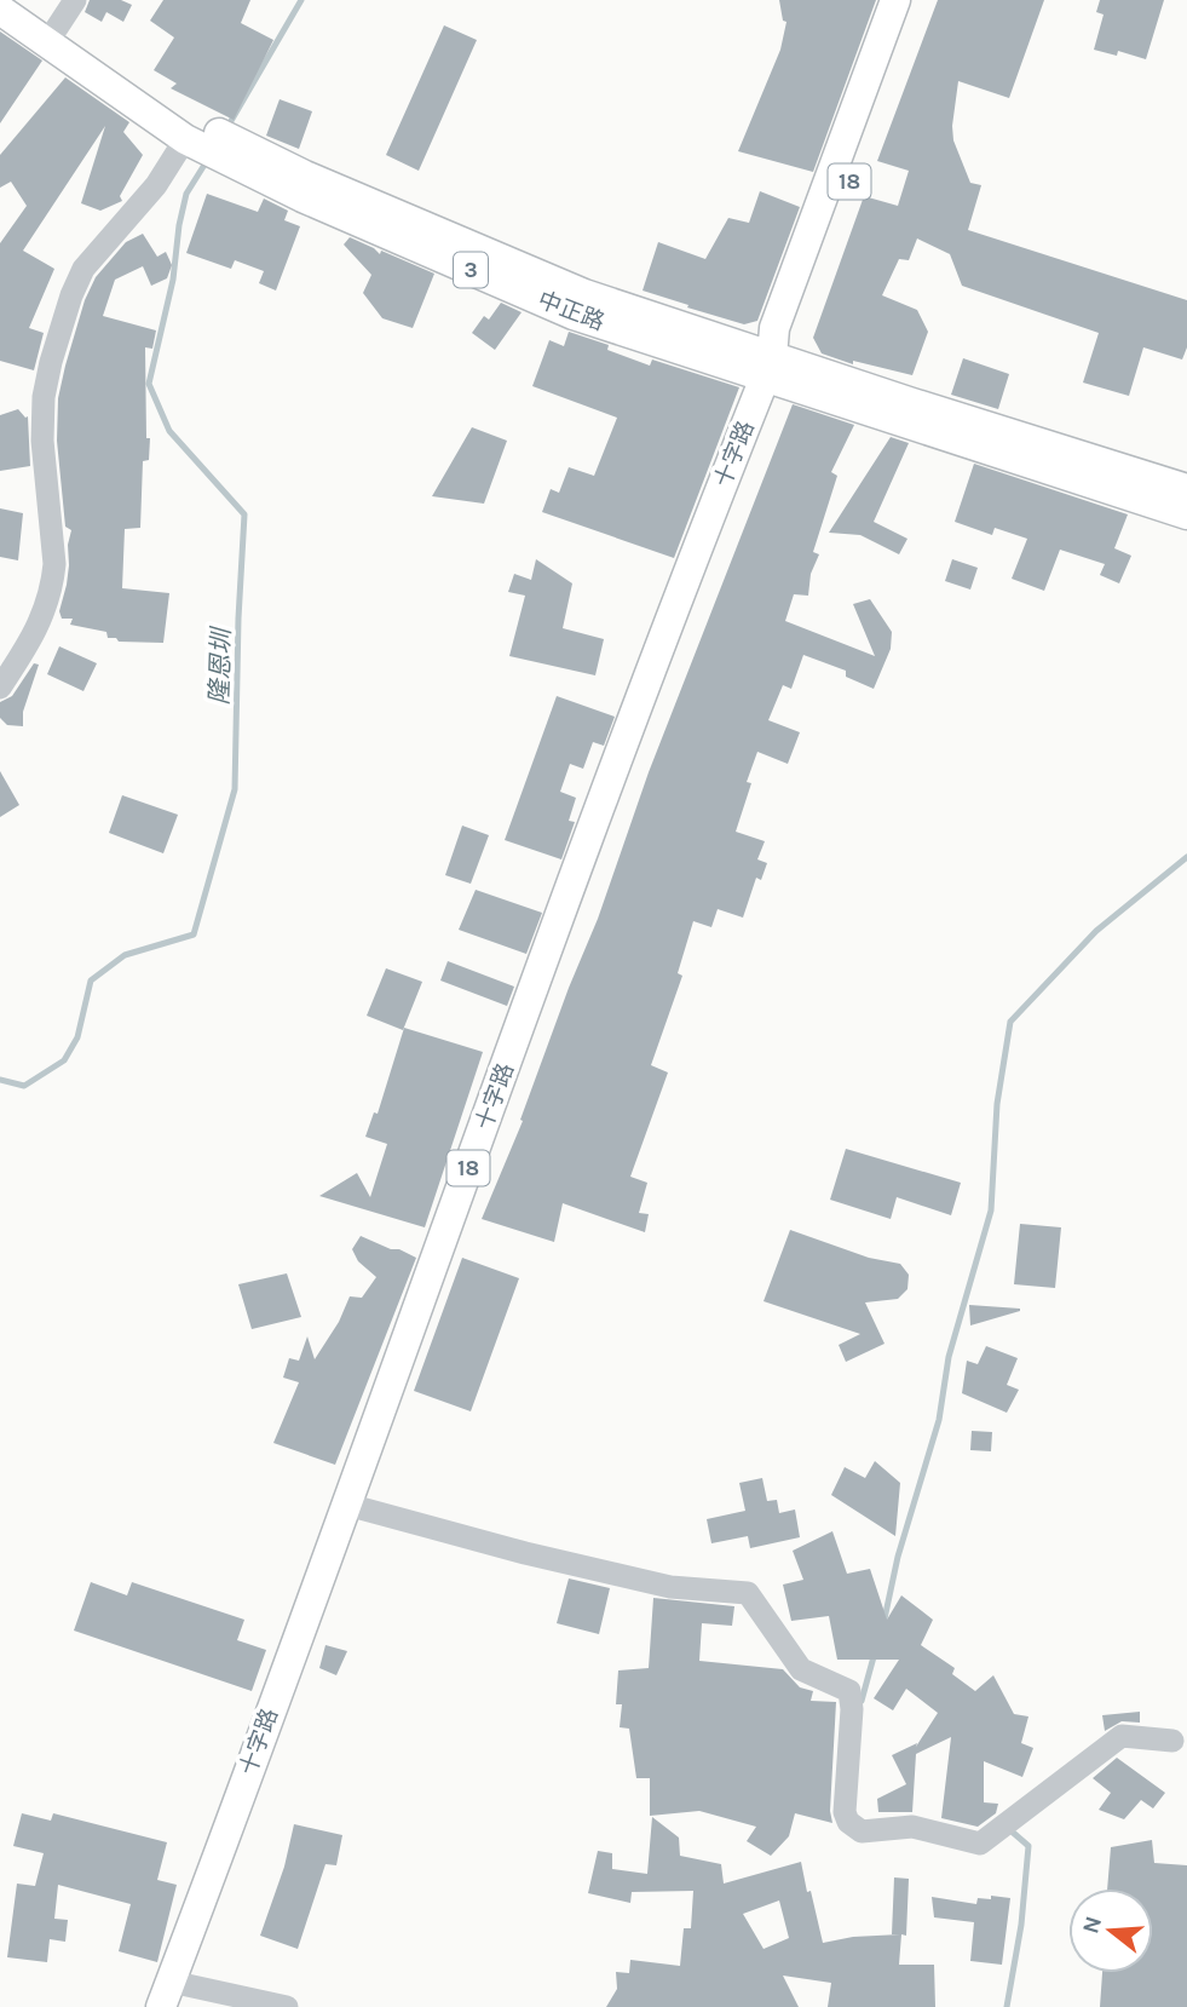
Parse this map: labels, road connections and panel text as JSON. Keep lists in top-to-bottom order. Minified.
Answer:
{"streets":{"main road":["18","3","中正路","十字路"]},"crossings":[["中正路","十字路"]],"water":["隆恩圳"],"north":"left"}
